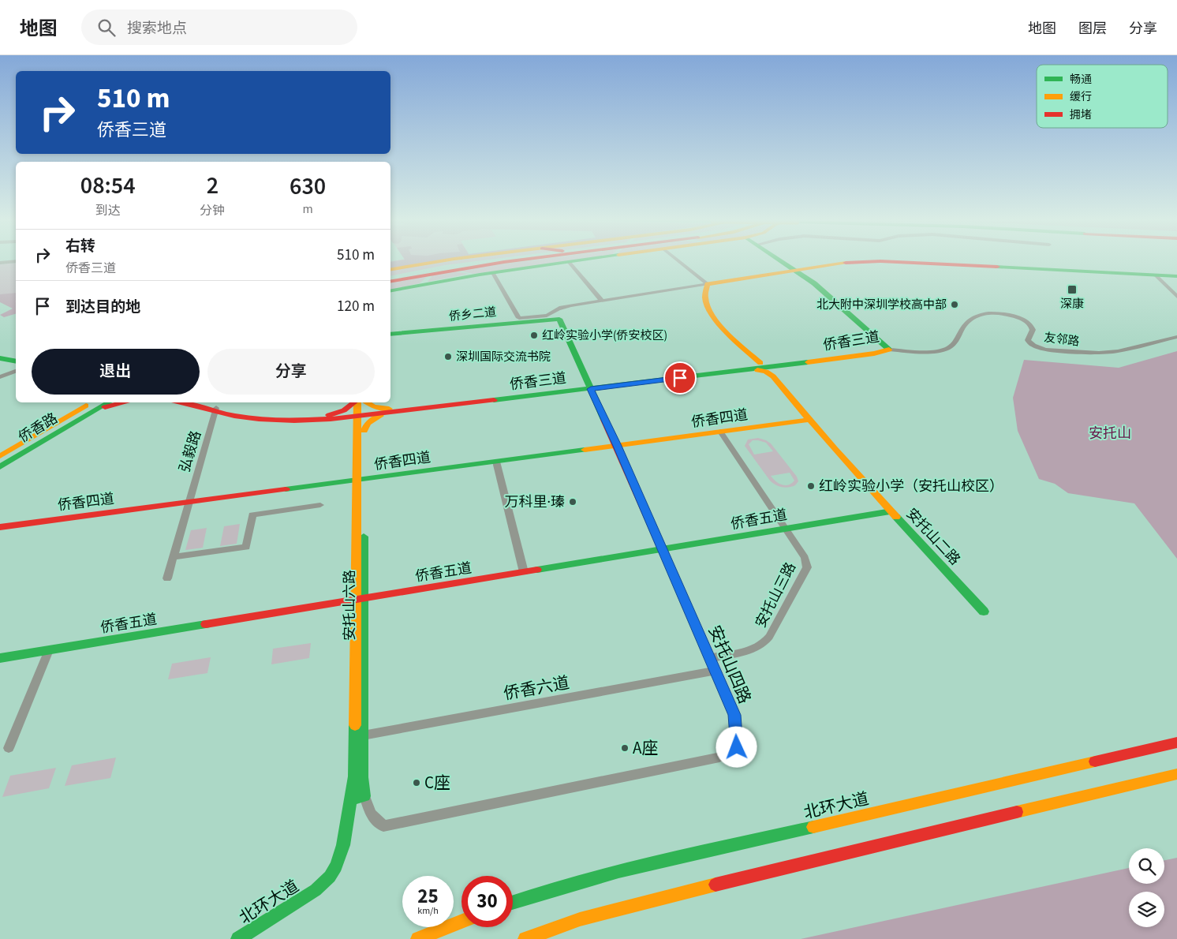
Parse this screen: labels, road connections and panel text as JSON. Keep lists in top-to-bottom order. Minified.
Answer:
{"streets":{"main road":["侨乡二道","侨香三道","侨香四道","侨香路","侨香五道","安托山二路","安托山六路","安托山四路","北环大道"],"street":["友邻路","弘毅路","安托山三路","侨香六道"]},"crossings":[["侨乡二道","安托山四路"],["友邻路","侨香三道"],["侨香三道","弘毅路"],["侨香三道","安托山六路"],["侨香三道","安托山四路"],["侨香四道","弘毅路"],["侨香四道","安托山二路"],["侨香四道","安托山三路"],["侨香四道","安托山六路"],["侨香四道","安托山四路"],["侨香五道","安托山二路"],["侨香五道","安托山三路"],["侨香五道","安托山六路"],["侨香五道","安托山四路"],["安托山三路","安托山四路"],["安托山六路","安托山四路"],["安托山六路","侨香六道"],["安托山六路","北环大道"],["安托山四路","侨香六道"]],"parks":["安托山"],"places":{"transit":["深康"],"other":["北大附中深圳学校高中部","红岭实验小学(侨安校区)","深圳国际交流书院","红岭实验小学（安托山校区）","万科里·瑧","A座","C座"]},"legend":["畅通","缓行","拥堵"],"page":{"header":"地图","search":"搜索地点","nav":["地图","图层","分享"],"turn":["510 m","侨香三道"],"eta":["08:54","到达","2","分钟","630","m"],"list":[{"name":"右转","note":"侨香三道","value":"510 m"},{"name":"到达目的地","value":"120 m"}],"buttons":["退出","分享"],"speed":"25 km/h","limit":"30"}}
